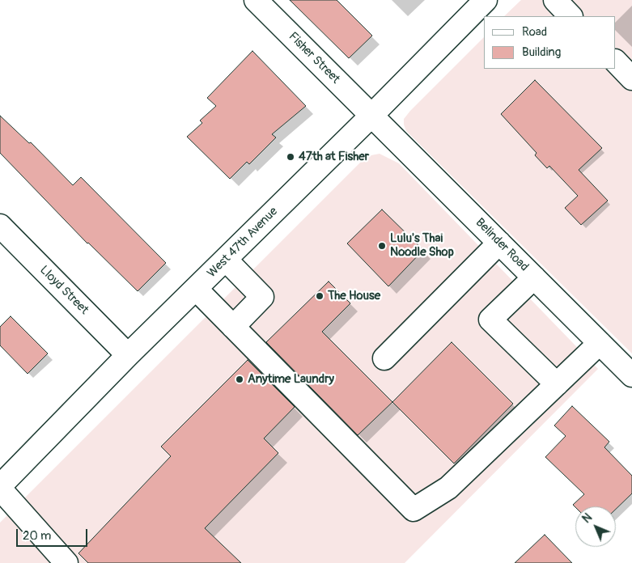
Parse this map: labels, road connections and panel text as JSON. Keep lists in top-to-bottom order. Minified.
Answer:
{"streets":{"street":["Fisher Street","West 47th Avenue","Belinder Road","Lloyd Street"]},"crossings":[["Fisher Street","West 47th Avenue"],["Fisher Street","Belinder Road"],["West 47th Avenue","Belinder Road"],["West 47th Avenue","Lloyd Street"]],"places":["47th at Fisher","Lulu's Thai Noodle Shop","The House","Anytime Laundry"],"legend":["Road","Building"],"scale_bar":"20 m","north":"top left"}
